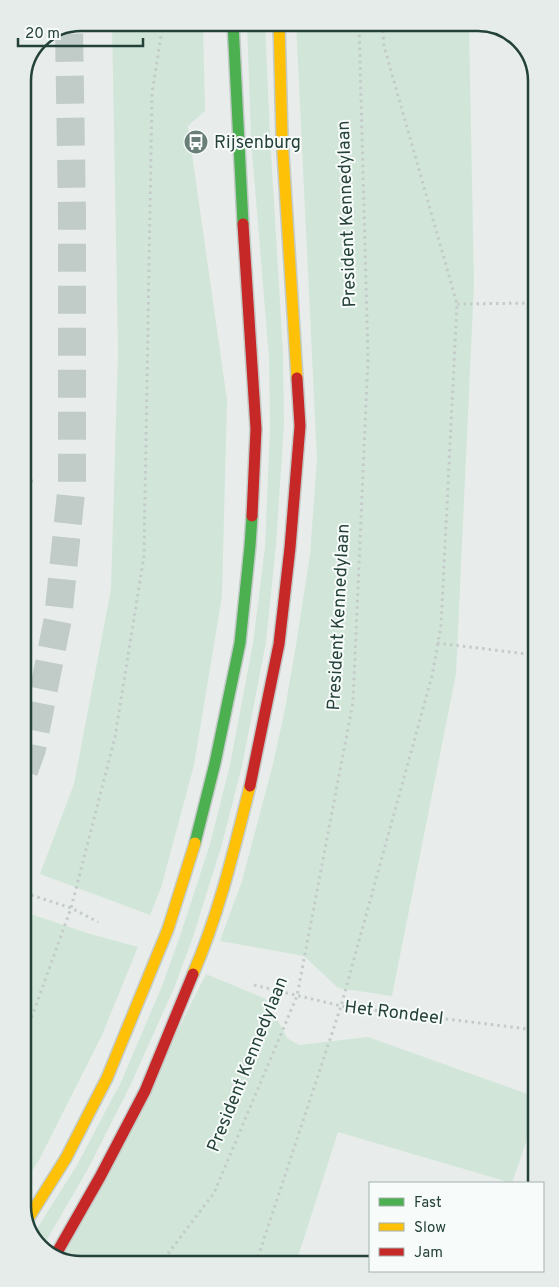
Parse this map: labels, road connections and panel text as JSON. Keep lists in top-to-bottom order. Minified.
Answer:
{"streets":{"path":["President Kennedylaan","Het Rondeel"]},"crossings":[["President Kennedylaan","Het Rondeel"]],"places":{"bus stop":["Rijsenburg"]},"legend":["Fast","Slow","Jam"],"scale_bar":"20 m"}
